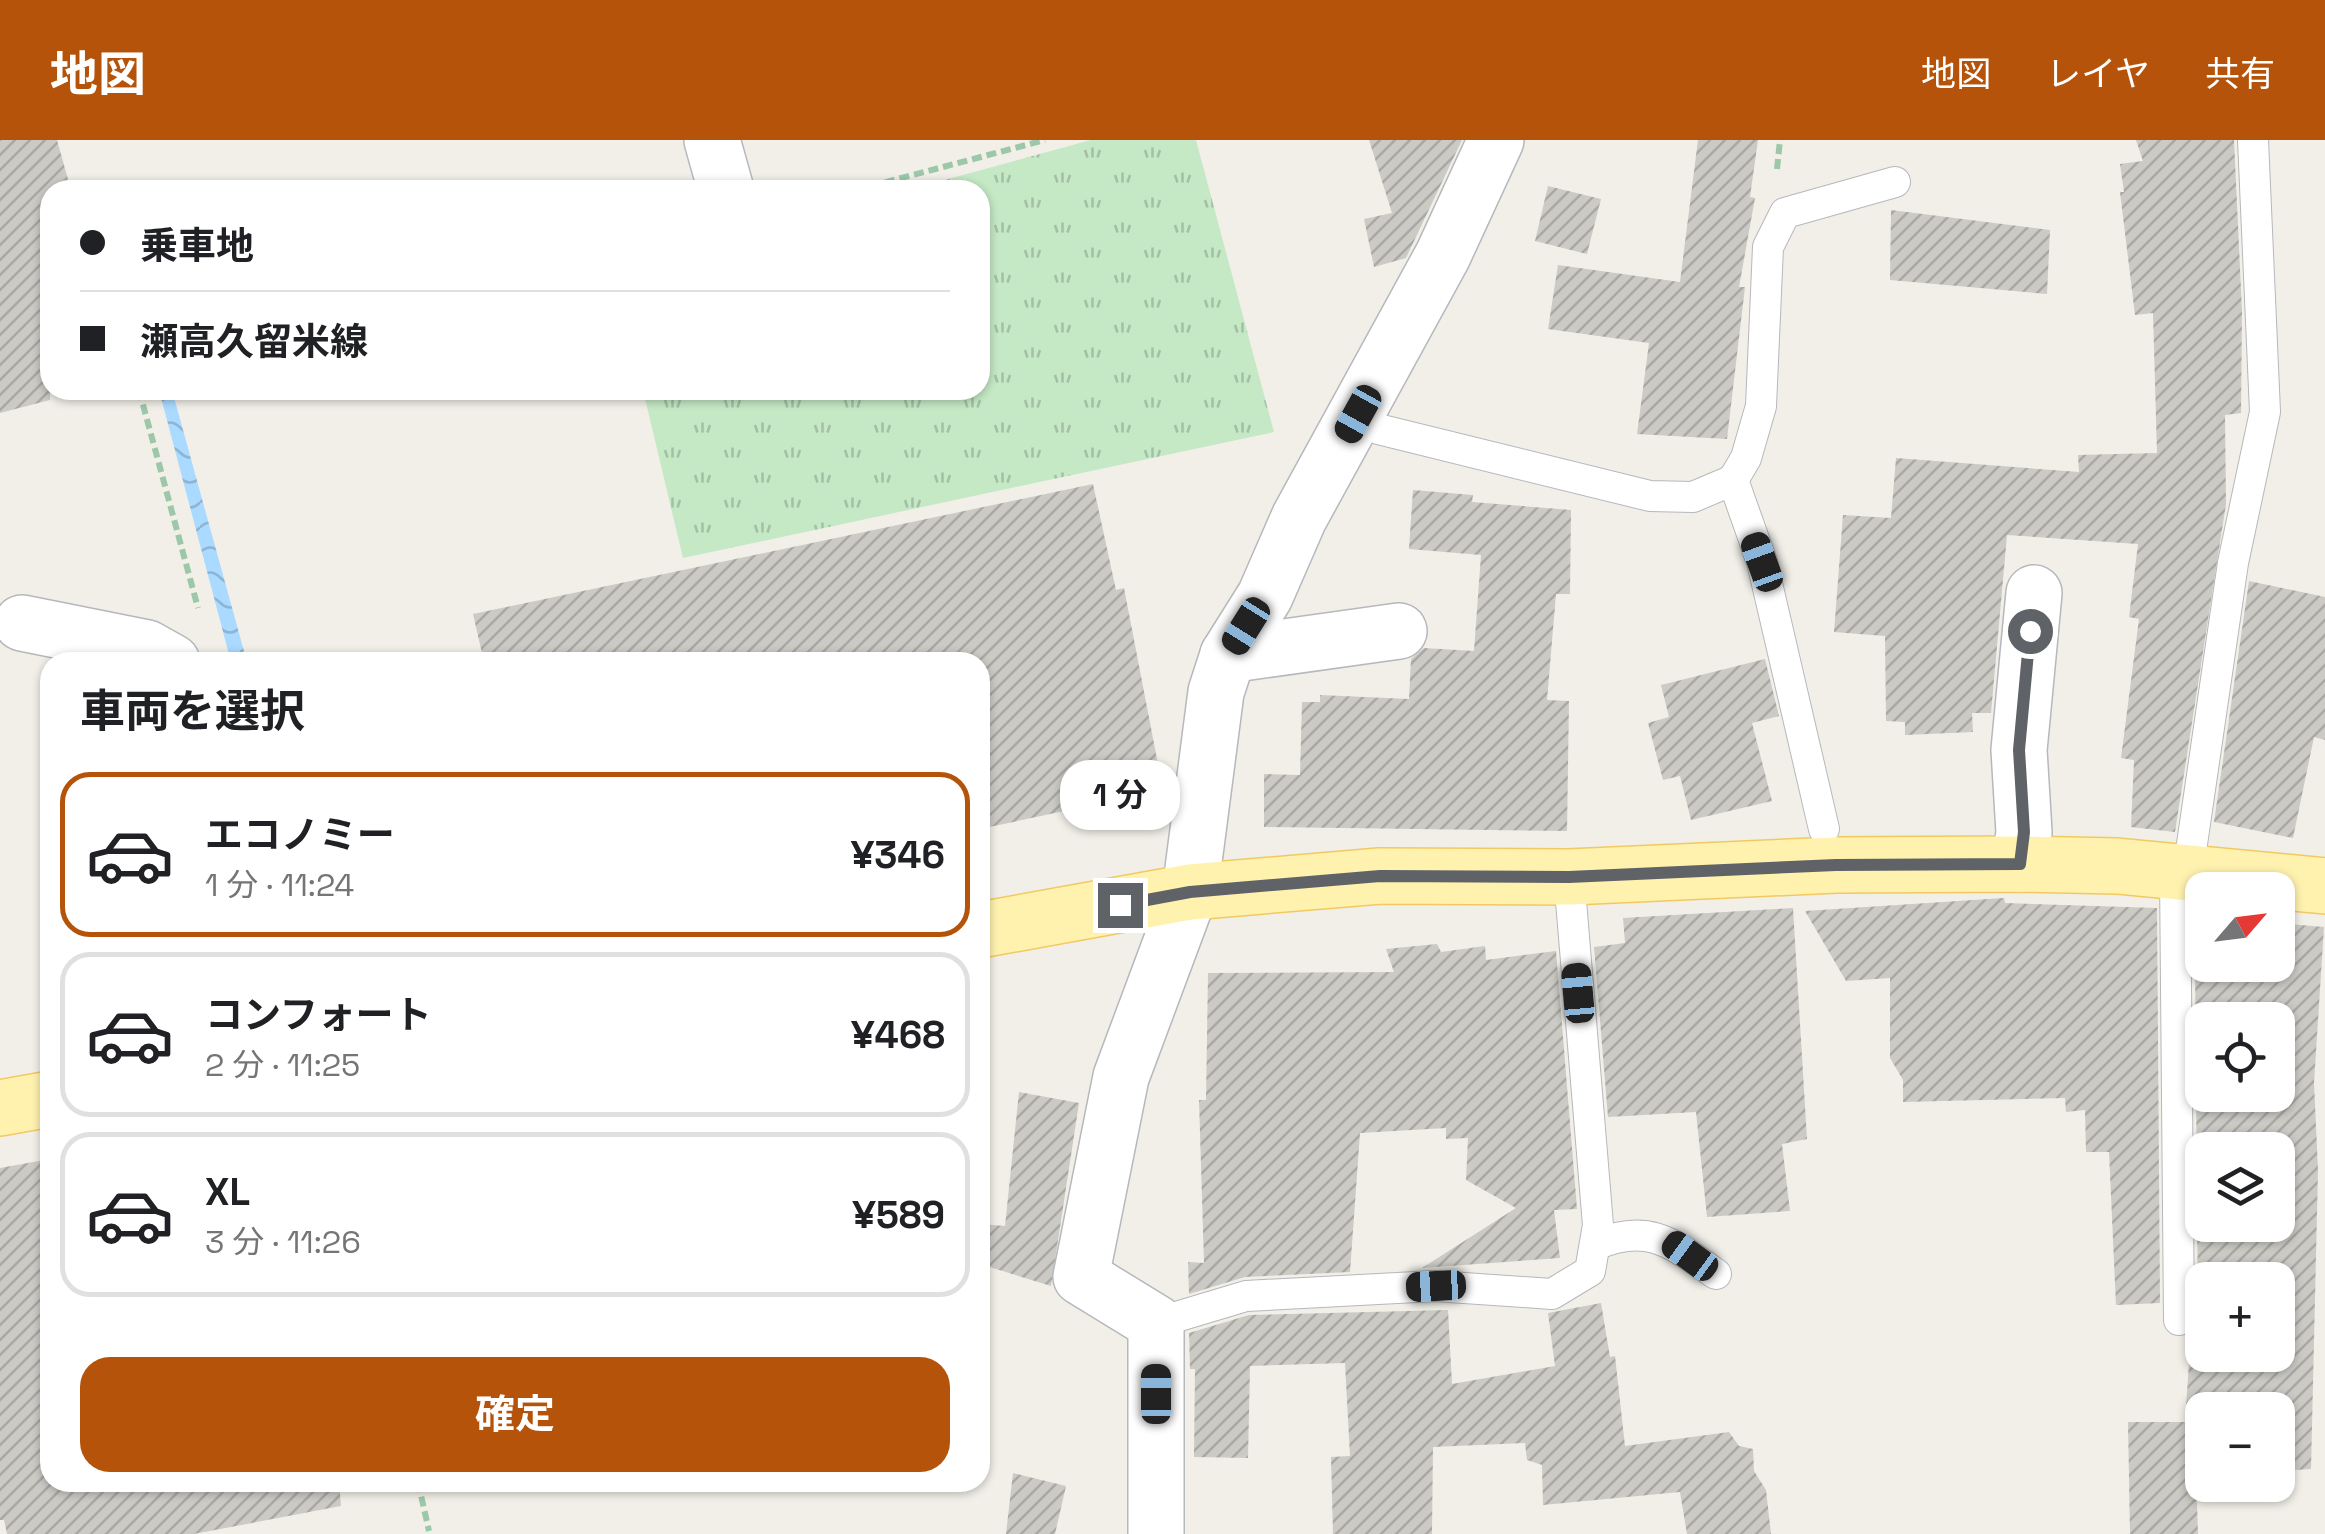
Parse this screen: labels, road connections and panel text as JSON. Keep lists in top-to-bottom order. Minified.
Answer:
{"north":"top right","page":{"header":"地図","nav":["地図","レイヤ","共有"],"banner":["乗車地","瀬高久留米線"],"heading":"車両を選択","bubble":"1 分","list":[{"name":"エコノミー","note":"1 分 · 11:24","value":"¥346"},{"name":"コンフォート","note":"2 分 · 11:25","value":"¥468"},{"name":"XL","note":"3 分 · 11:26","value":"¥589"}],"map_buttons":["+","−"],"buttons":"確定"}}
